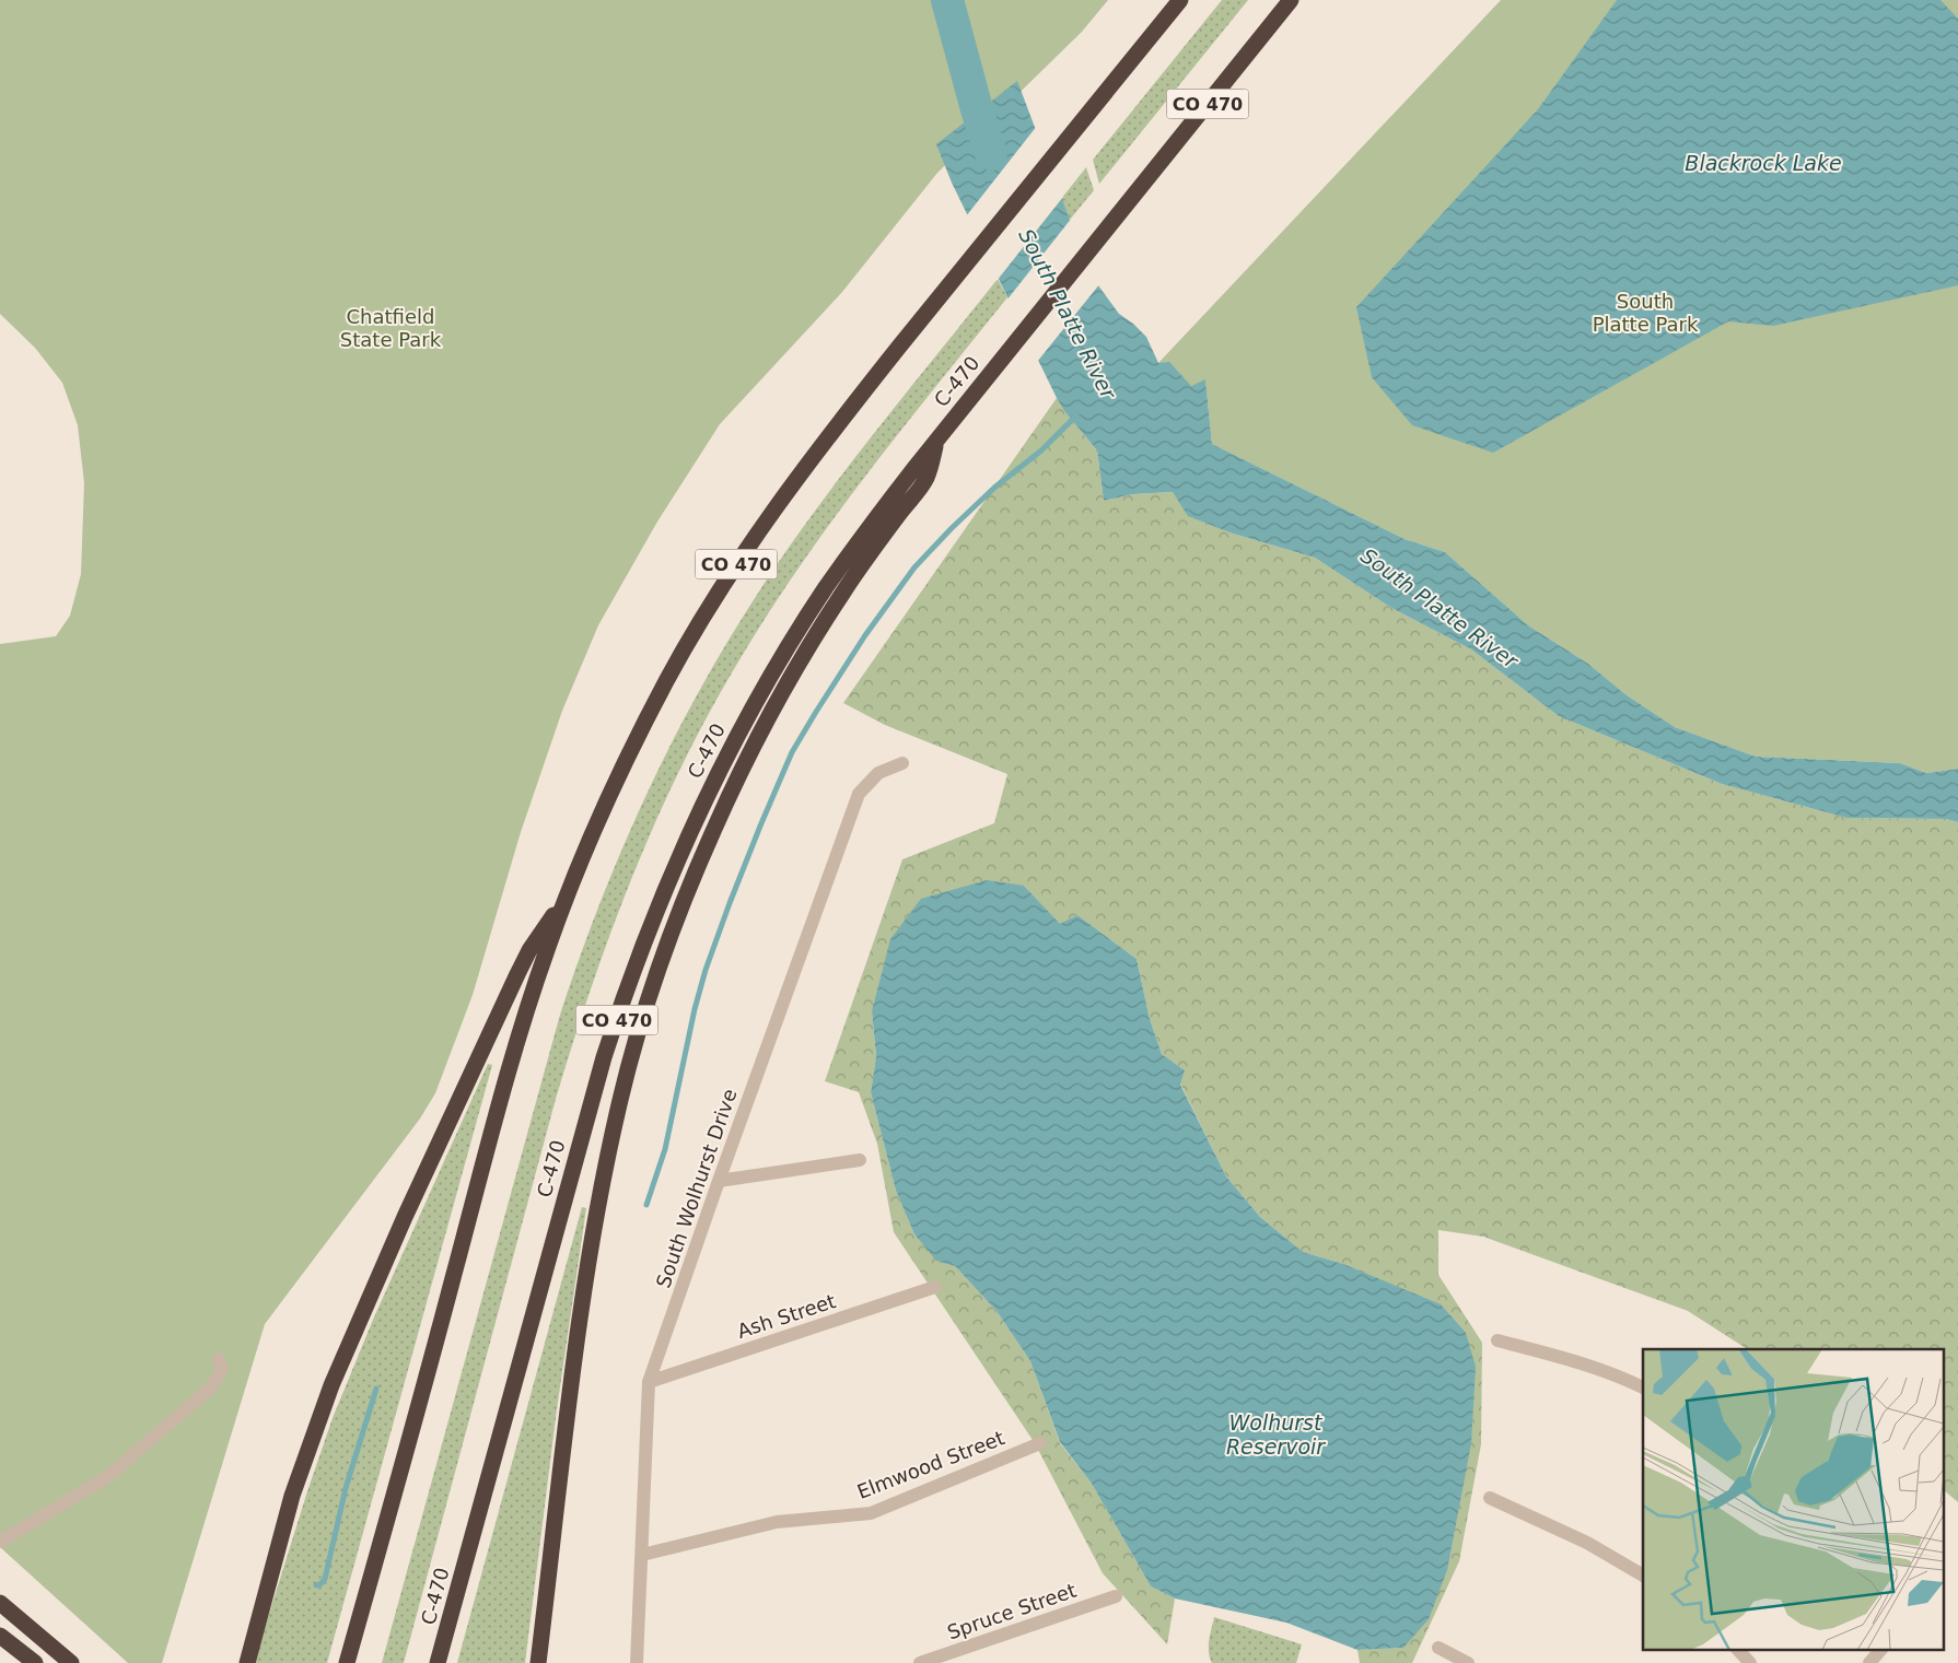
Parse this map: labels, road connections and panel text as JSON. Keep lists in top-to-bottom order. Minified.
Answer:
{"streets":{"highway":["CO 470","C-470"],"street":["South Wolhurst Drive","Ash Street","Elmwood Street","Spruce Street"]},"crossings":[["South Wolhurst Drive","Ash Street"],["South Wolhurst Drive","Elmwood Street"]],"water":["Blackrock Lake","South Platte River","Wolhurst Reservoir"],"parks":["South Platte Park","Chatfield State Park"]}
